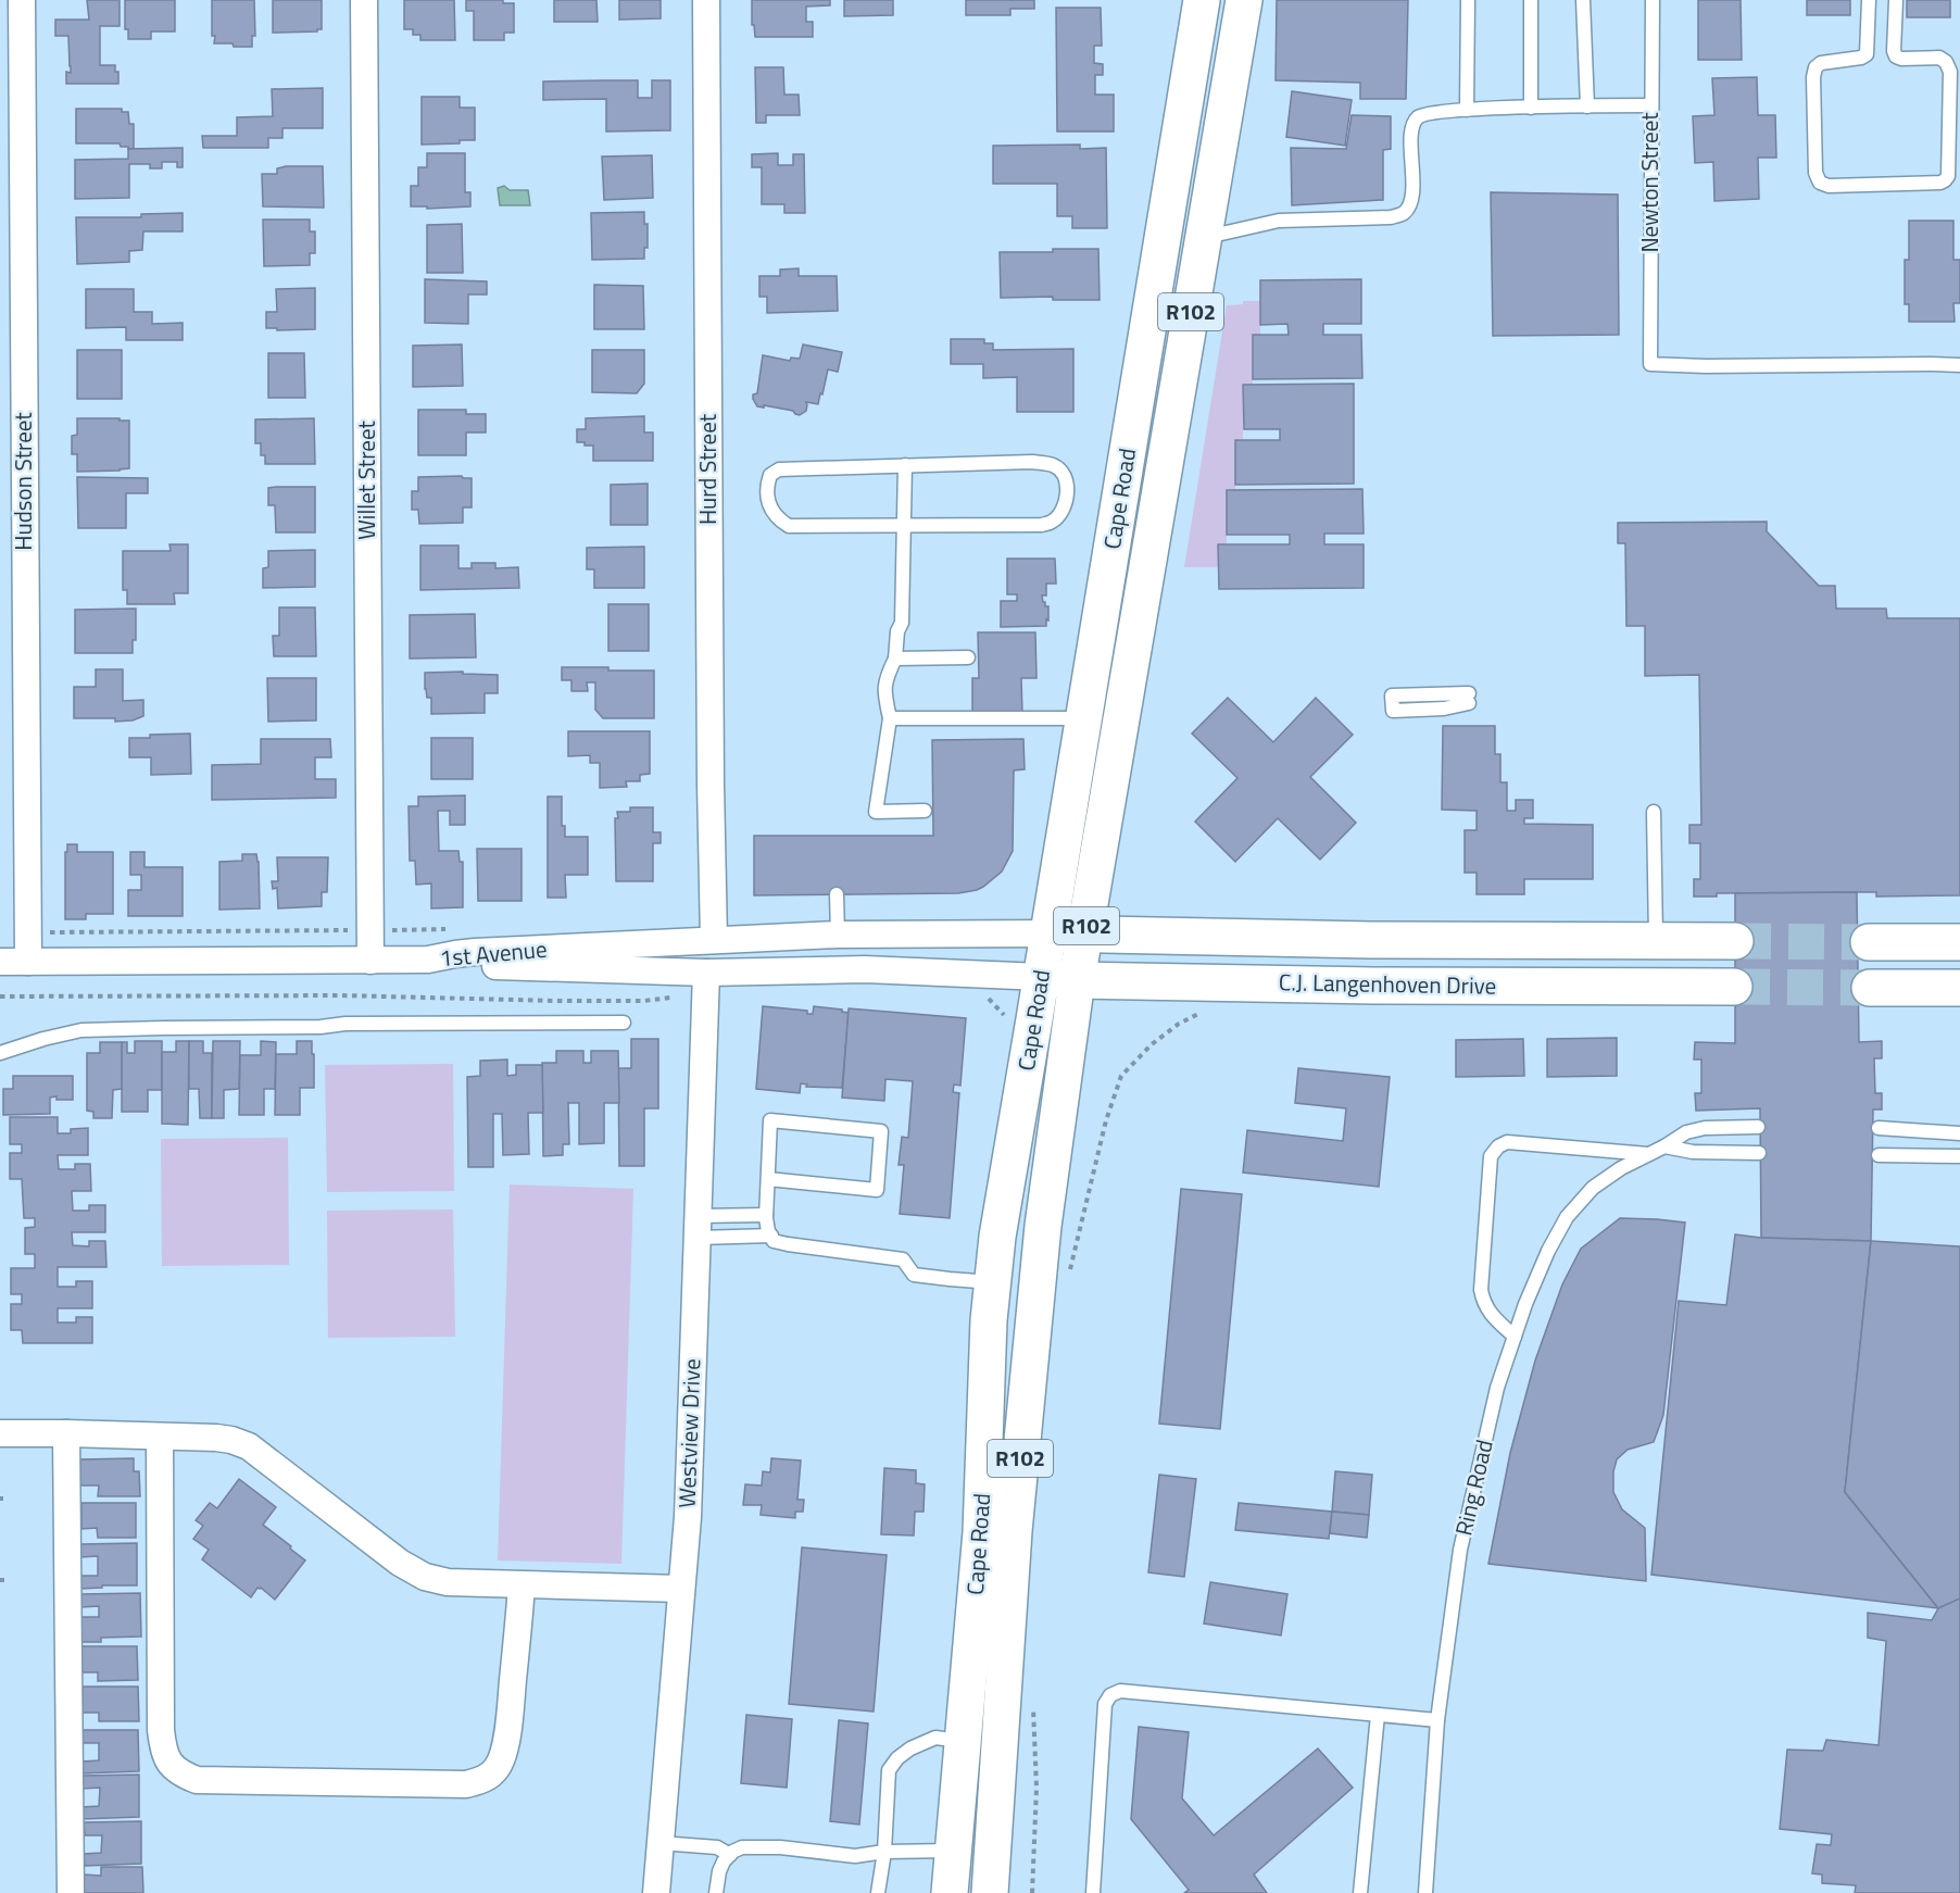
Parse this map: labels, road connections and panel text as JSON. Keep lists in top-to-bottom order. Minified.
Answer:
{"streets":{"main road":["R102","Cape Road","C.J. Langenhoven Drive"],"street":["Hurd Street","Willet Street","Hudson Street","1st Avenue","Westview Drive"],"lane":["Newton Street","Ring Road"]},"crossings":[["Hurd Street","1st Avenue"],["Cape Road","1st Avenue"],["Cape Road","C.J. Langenhoven Drive"],["1st Avenue","C.J. Langenhoven Drive"],["1st Avenue","Westview Drive"]]}
